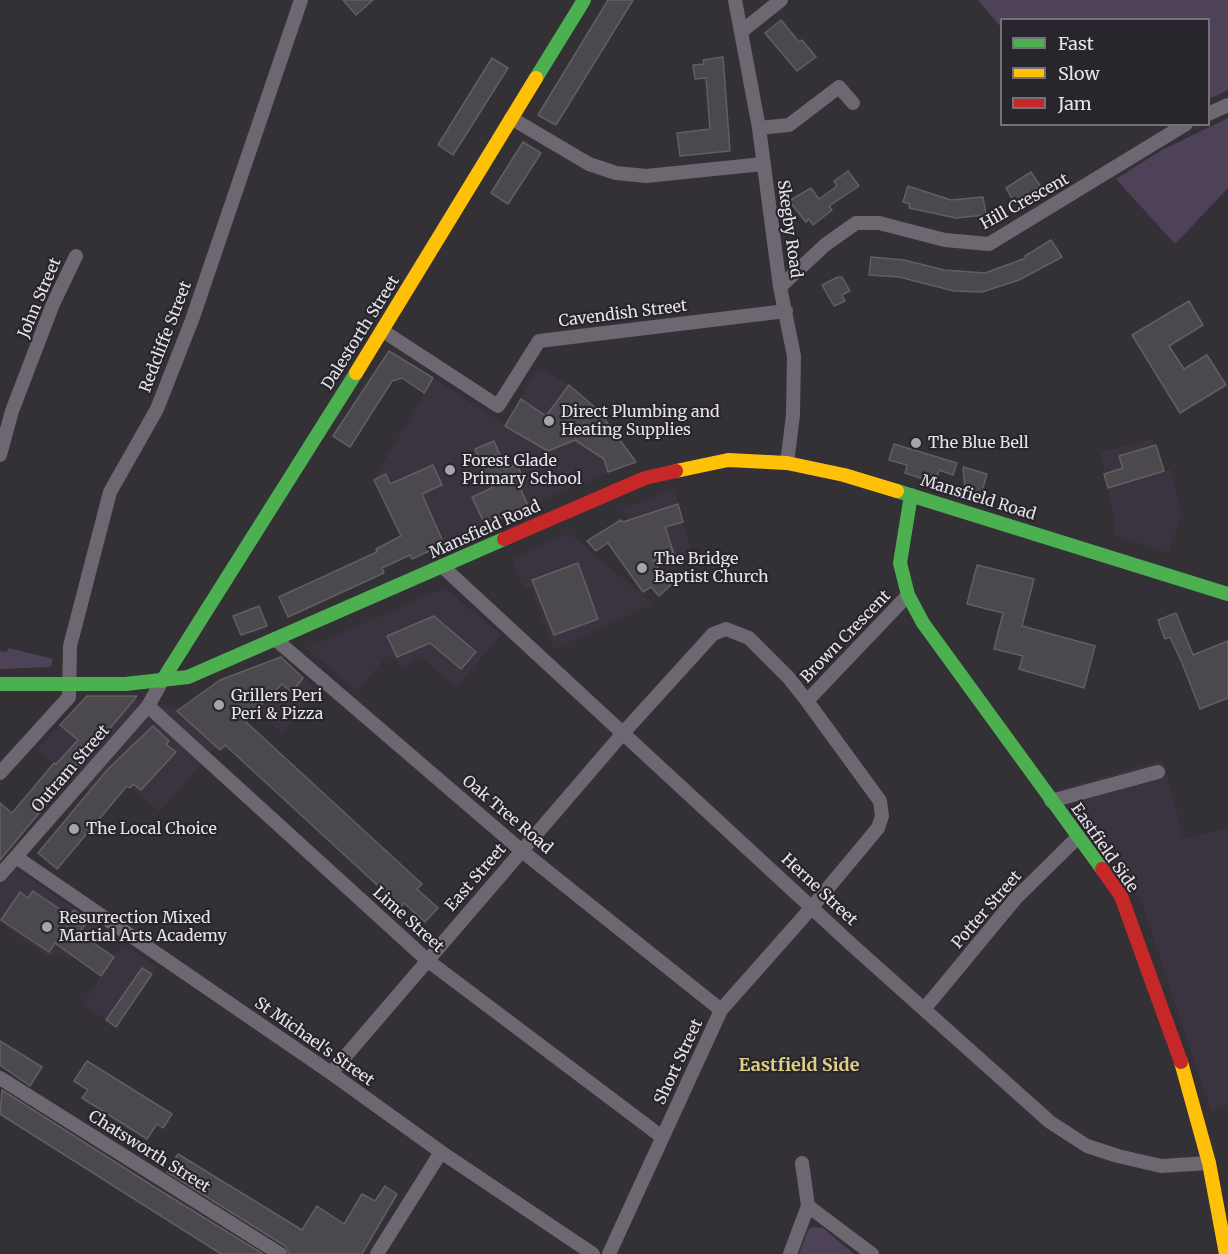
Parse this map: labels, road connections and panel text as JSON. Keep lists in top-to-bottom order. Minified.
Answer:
{"streets":{"street":["Hill Crescent","Skegby Road","John Street","Cavendish Street","Dalestorth Street","Redcliffe Street","Mansfield Road","Brown Crescent","Outram Street","Oak Tree Road","Eastfield Side","East Street","Herne Street","Potter Street","Lime Street","St Michael's Street","Short Street","Chatsworth Street"]},"crossings":[["Hill Crescent","Skegby Road"],["Skegby Road","Cavendish Street"],["Skegby Road","Mansfield Road"],["Cavendish Street","Dalestorth Street"],["Dalestorth Street","Mansfield Road"],["Dalestorth Street","Outram Street"],["Redcliffe Street","Mansfield Road"],["Mansfield Road","Outram Street"],["Mansfield Road","Oak Tree Road"],["Mansfield Road","Eastfield Side"],["Mansfield Road","Herne Street"],["Brown Crescent","Eastfield Side"],["Brown Crescent","East Street"],["Brown Crescent","Herne Street"],["Brown Crescent","Short Street"],["Outram Street","Lime Street"],["Outram Street","St Michael's Street"],["Oak Tree Road","East Street"],["Oak Tree Road","Short Street"],["Eastfield Side","Herne Street"],["Eastfield Side","Potter Street"],["East Street","Herne Street"],["East Street","Lime Street"],["East Street","St Michael's Street"],["Herne Street","Potter Street"],["Herne Street","Short Street"],["Lime Street","Short Street"]],"districts":["Eastfield Side"],"places":["Direct Plumbing and Heating Supplies","The Blue Bell","Forest Glade Primary School","The Bridge Baptist Church","Grillers Peri Peri & Pizza","The Local Choice","Resurrection Mixed Martial Arts Academy"],"legend":["Fast","Slow","Jam"]}
